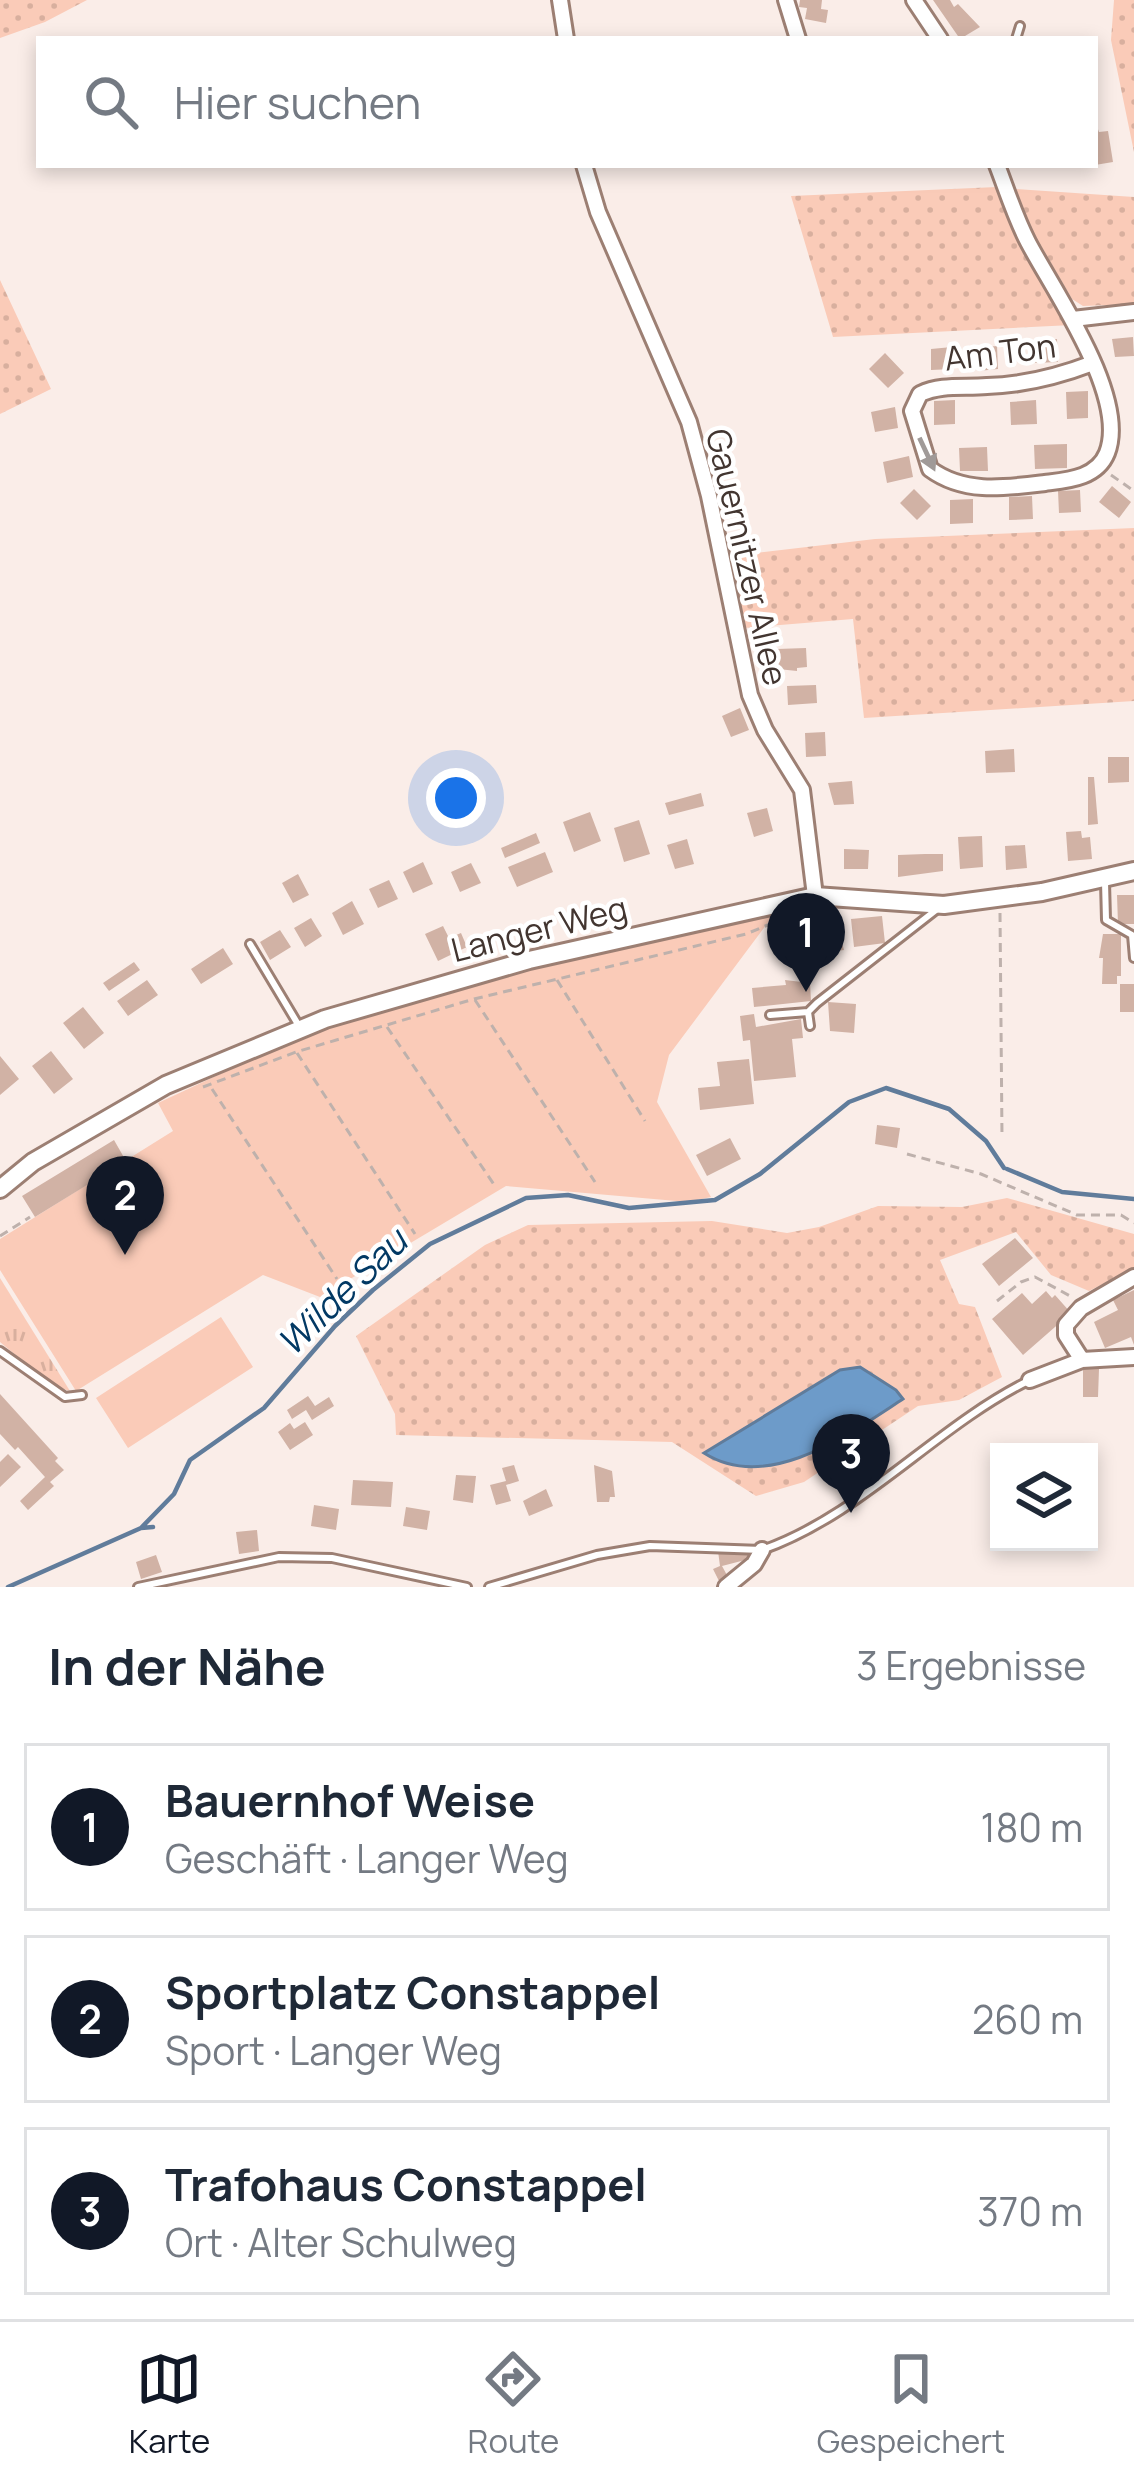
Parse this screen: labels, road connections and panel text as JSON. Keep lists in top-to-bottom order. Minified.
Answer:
{"streets":{"street":["Am Ton","Gauernitzer Allee","Langer Weg"]},"crossings":[["Gauernitzer Allee","Langer Weg"]],"water":["Wilde Sau"],"page":{"search":"Hier suchen","pins":["1","2","3"],"heading":["In der Nähe","3 Ergebnisse"],"list":[{"mark":"1","name":"Bauernhof Weise","note":"Geschäft · Langer Weg","value":"180 m"},{"mark":"2","name":"Sportplatz Constappel","note":"Sport · Langer Weg","value":"260 m"},{"mark":"3","name":"Trafohaus Constappel","note":"Ort · Alter Schulweg","value":"370 m"}],"nav":["Karte","Route","Gespeichert"]}}
